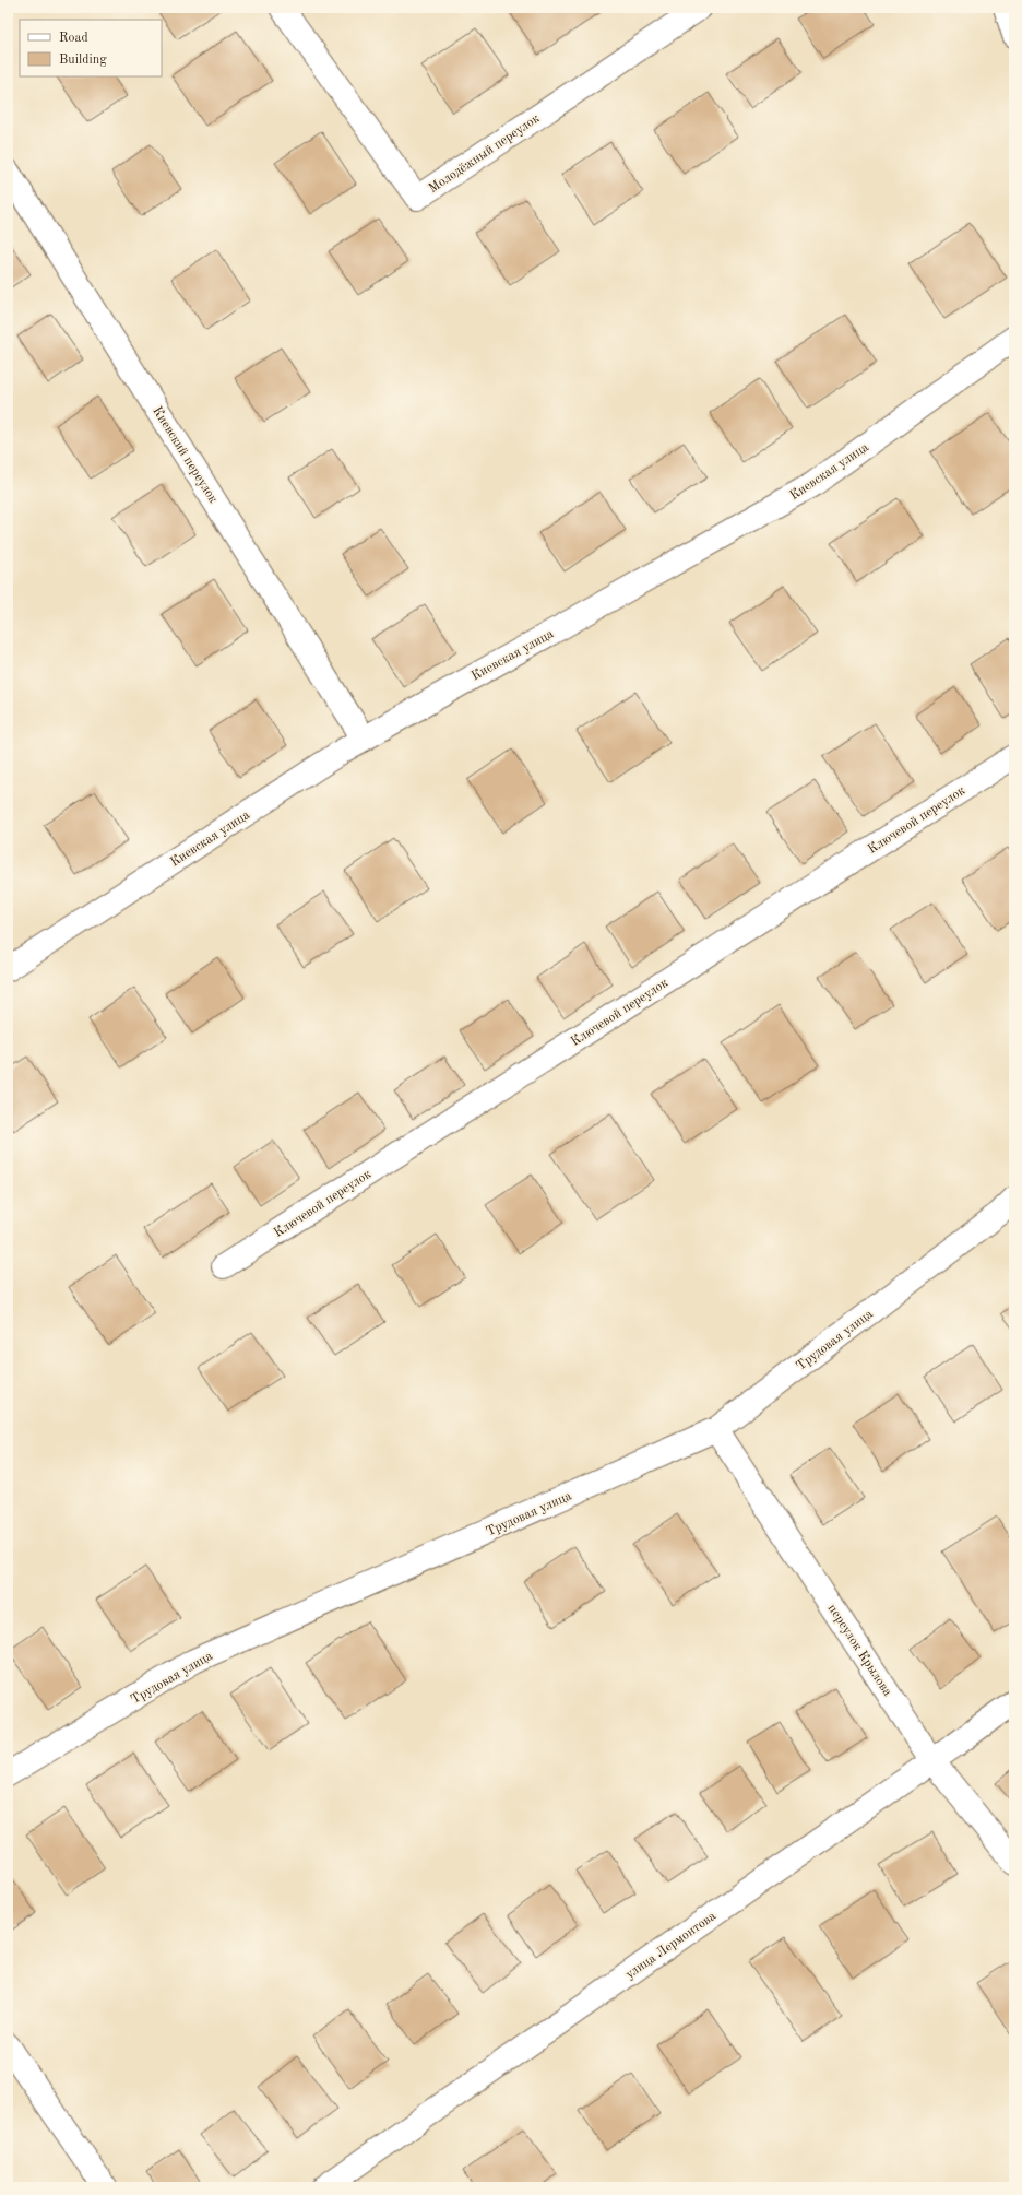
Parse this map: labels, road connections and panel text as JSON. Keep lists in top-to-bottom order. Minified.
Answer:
{"streets":{"street":["Молодёжный переулок","Киевский переулок","Киевская улица","Ключевой переулок","Трудовая улица","переулок Крылова","улица Лермонтова"]},"crossings":[["Киевский переулок","Киевская улица"],["Трудовая улица","переулок Крылова"],["переулок Крылова","улица Лермонтова"]],"legend":["Road","Building"]}
